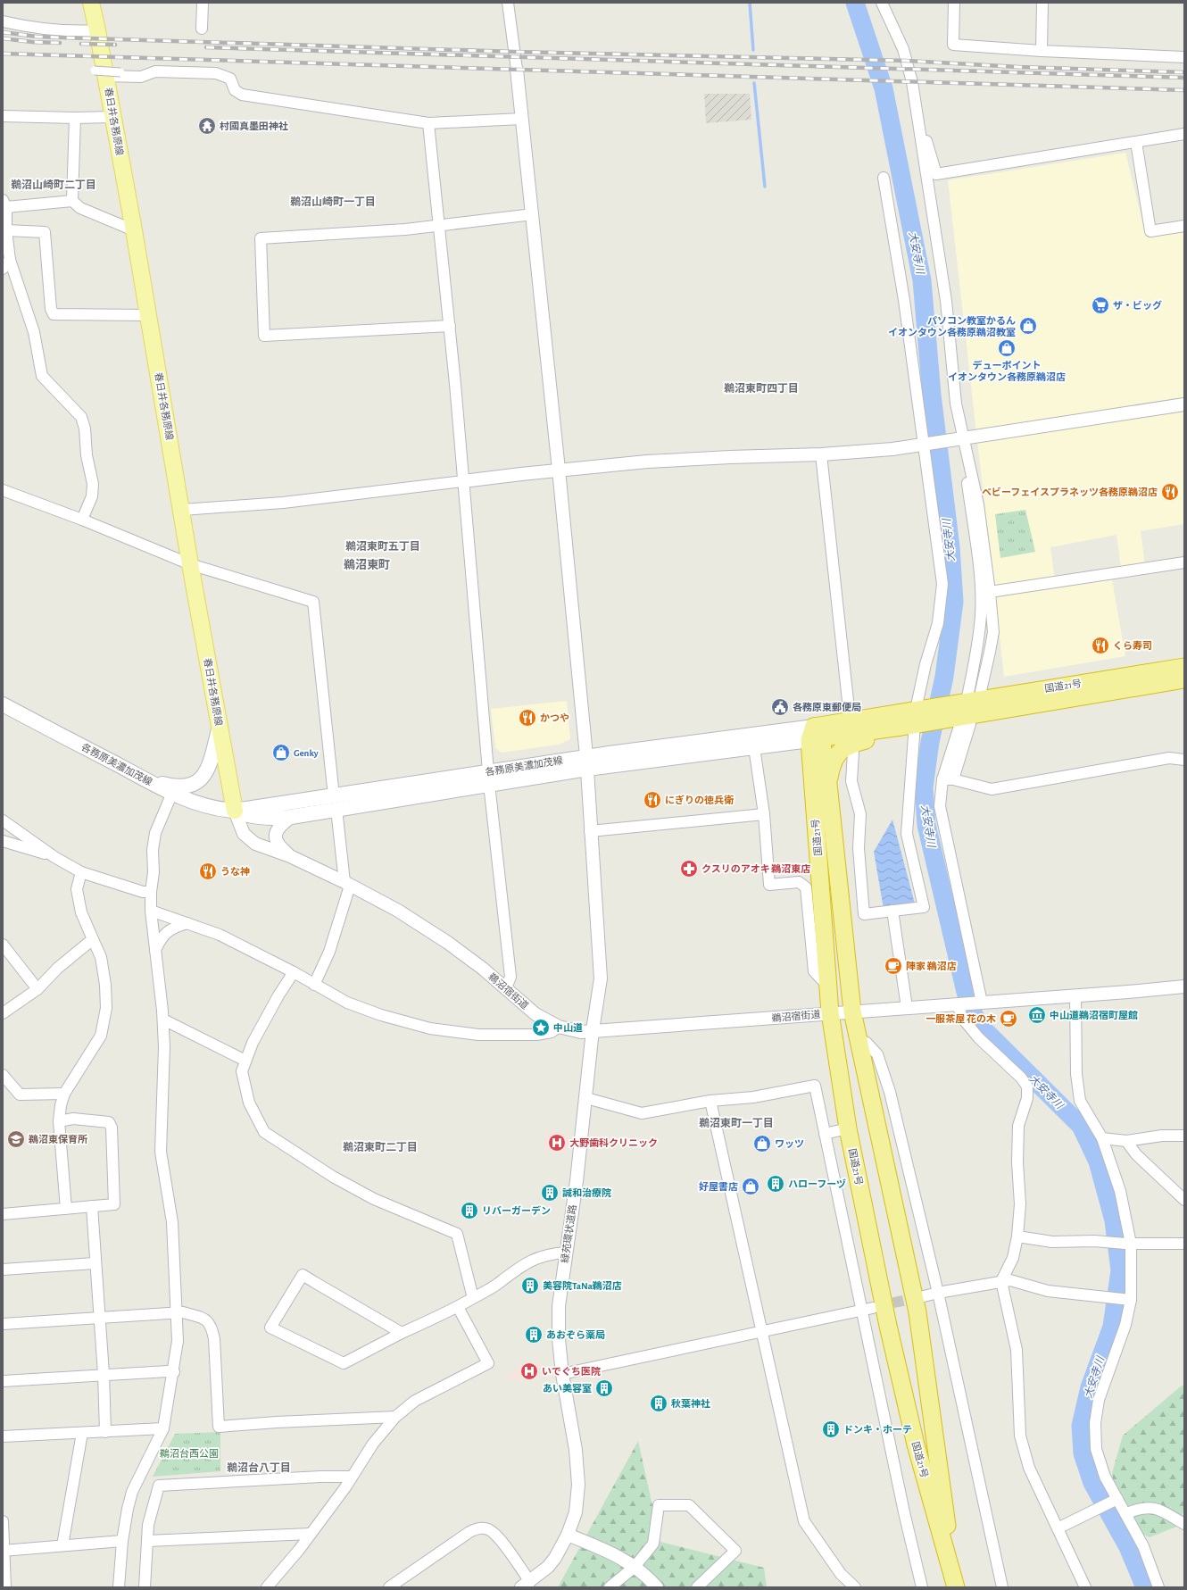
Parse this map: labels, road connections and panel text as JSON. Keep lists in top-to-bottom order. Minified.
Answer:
{"streets":{"highway":["国道21号"],"main road":["春日井各務原線","各務原美濃加茂線"],"street":["鵜沼宿街道","緑苑環状道路"]},"crossings":[["春日井各務原線","各務原美濃加茂線"],["春日井各務原線","鵜沼宿街道"],["国道21号","各務原美濃加茂線"],["国道21号","鵜沼宿街道"],["各務原美濃加茂線","鵜沼宿街道"],["各務原美濃加茂線","緑苑環状道路"],["鵜沼宿街道","緑苑環状道路"]],"districts":["鵜沼山崎町二丁目","鵜沼山崎町一丁目","鵜沼東町四丁目","鵜沼東町五丁目","鵜沼東町","鵜沼東町一丁目","鵜沼東町二丁目","鵜沼台八丁目"],"water":["大安寺川"],"parks":["鵜沼台西公園"],"places":{"temple":["村國真墨田神社"],"supermarket":["ザ・ビッグ"],"shop":["パソコン教室かるん イオンタウン各務原鵜沼教室","デューポイント イオンタウン各務原鵜沼店","Genky","ワッツ","好屋書店"],"restaurant":["ベビーフェイスプラネッツ各務原鵜沼店","くら寿司","かつや","にぎりの徳兵衛","うな神"],"public building":["各務原東郵便局"],"pharmacy":["クスリのアオキ 鵜沼東店"],"cafe":["陣家 鵜沼店","一服茶屋 花の木"],"museum":["中山道鵜沼宿町屋館"],"place":["中山道"],"school or university":["鵜沼東保育所"],"hospital":["大野歯科クリニック","いでぐち医院"],"building":["ハローフーヅ","誠和治療院","リバーガーデン","美容院TaNa鵜沼店","あおぞら薬局","あい美容室","秋葉神社","ドンキ・ホーテ"]}}
